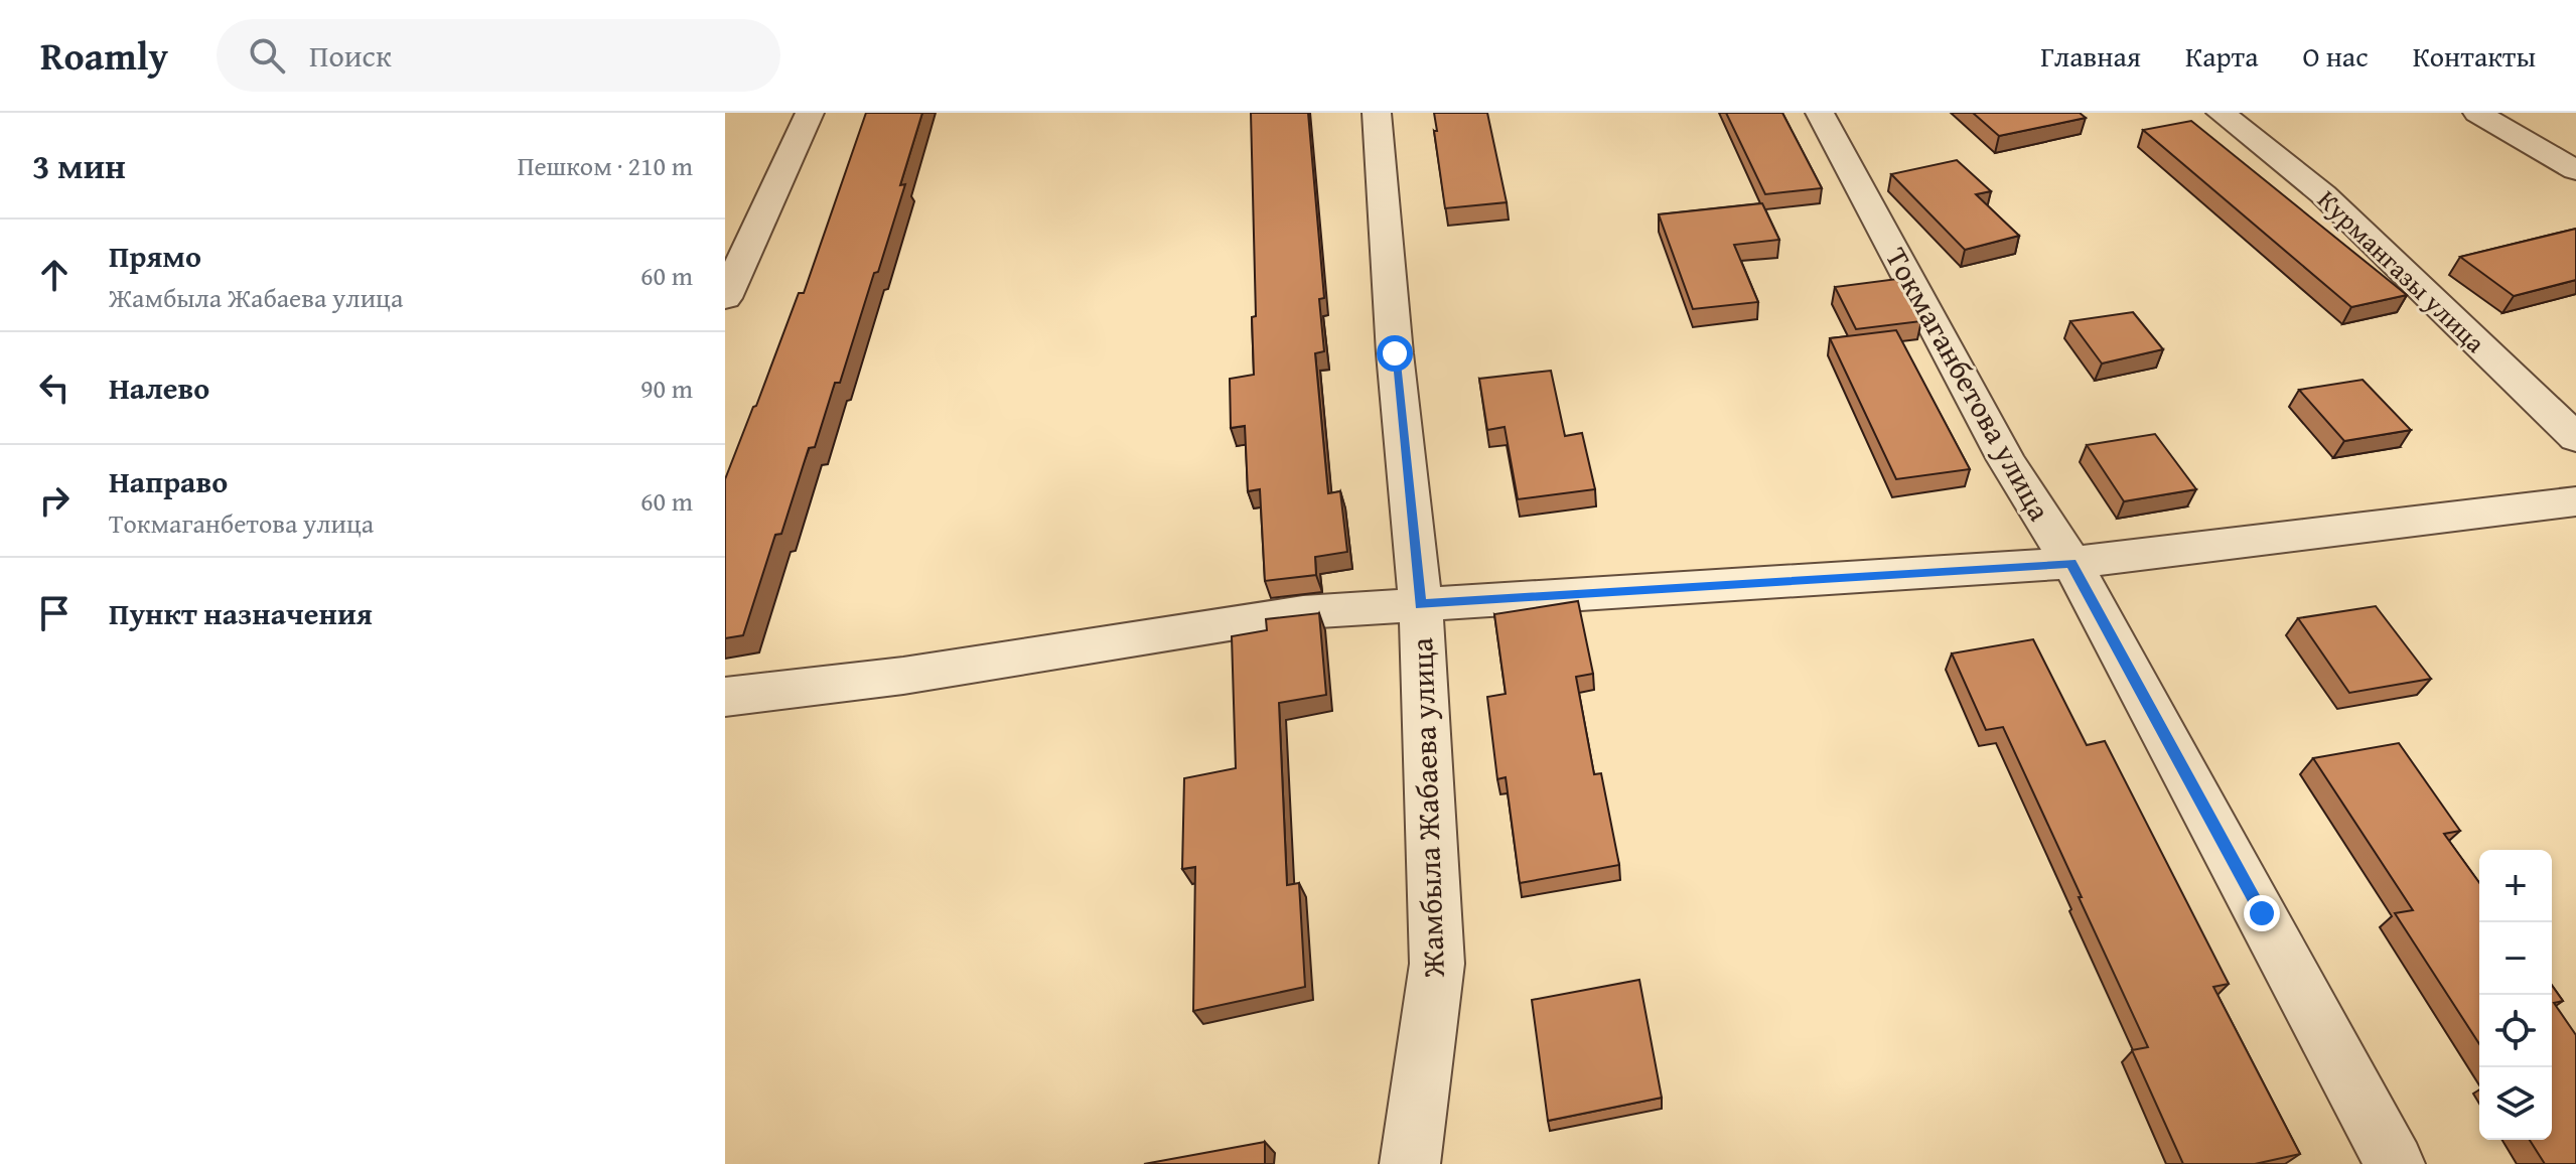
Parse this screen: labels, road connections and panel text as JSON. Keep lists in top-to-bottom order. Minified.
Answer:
{"streets":{"street":["Курмангазы улица","Токмаганбетова улица","Жамбыла Жабаева улица"]},"page":{"header":"Roamly","search":"Поиск","nav":["Главная","Карта","О нас","Контакты"],"heading":["3 мин","Пешком · 210 m"],"list":[["Прямо","Жамбыла Жабаева улица","60 m"],["Налево","90 m"],["Направо","Токмаганбетова улица","60 m"],"Пункт назначения"],"map_buttons":["+","−"]}}
